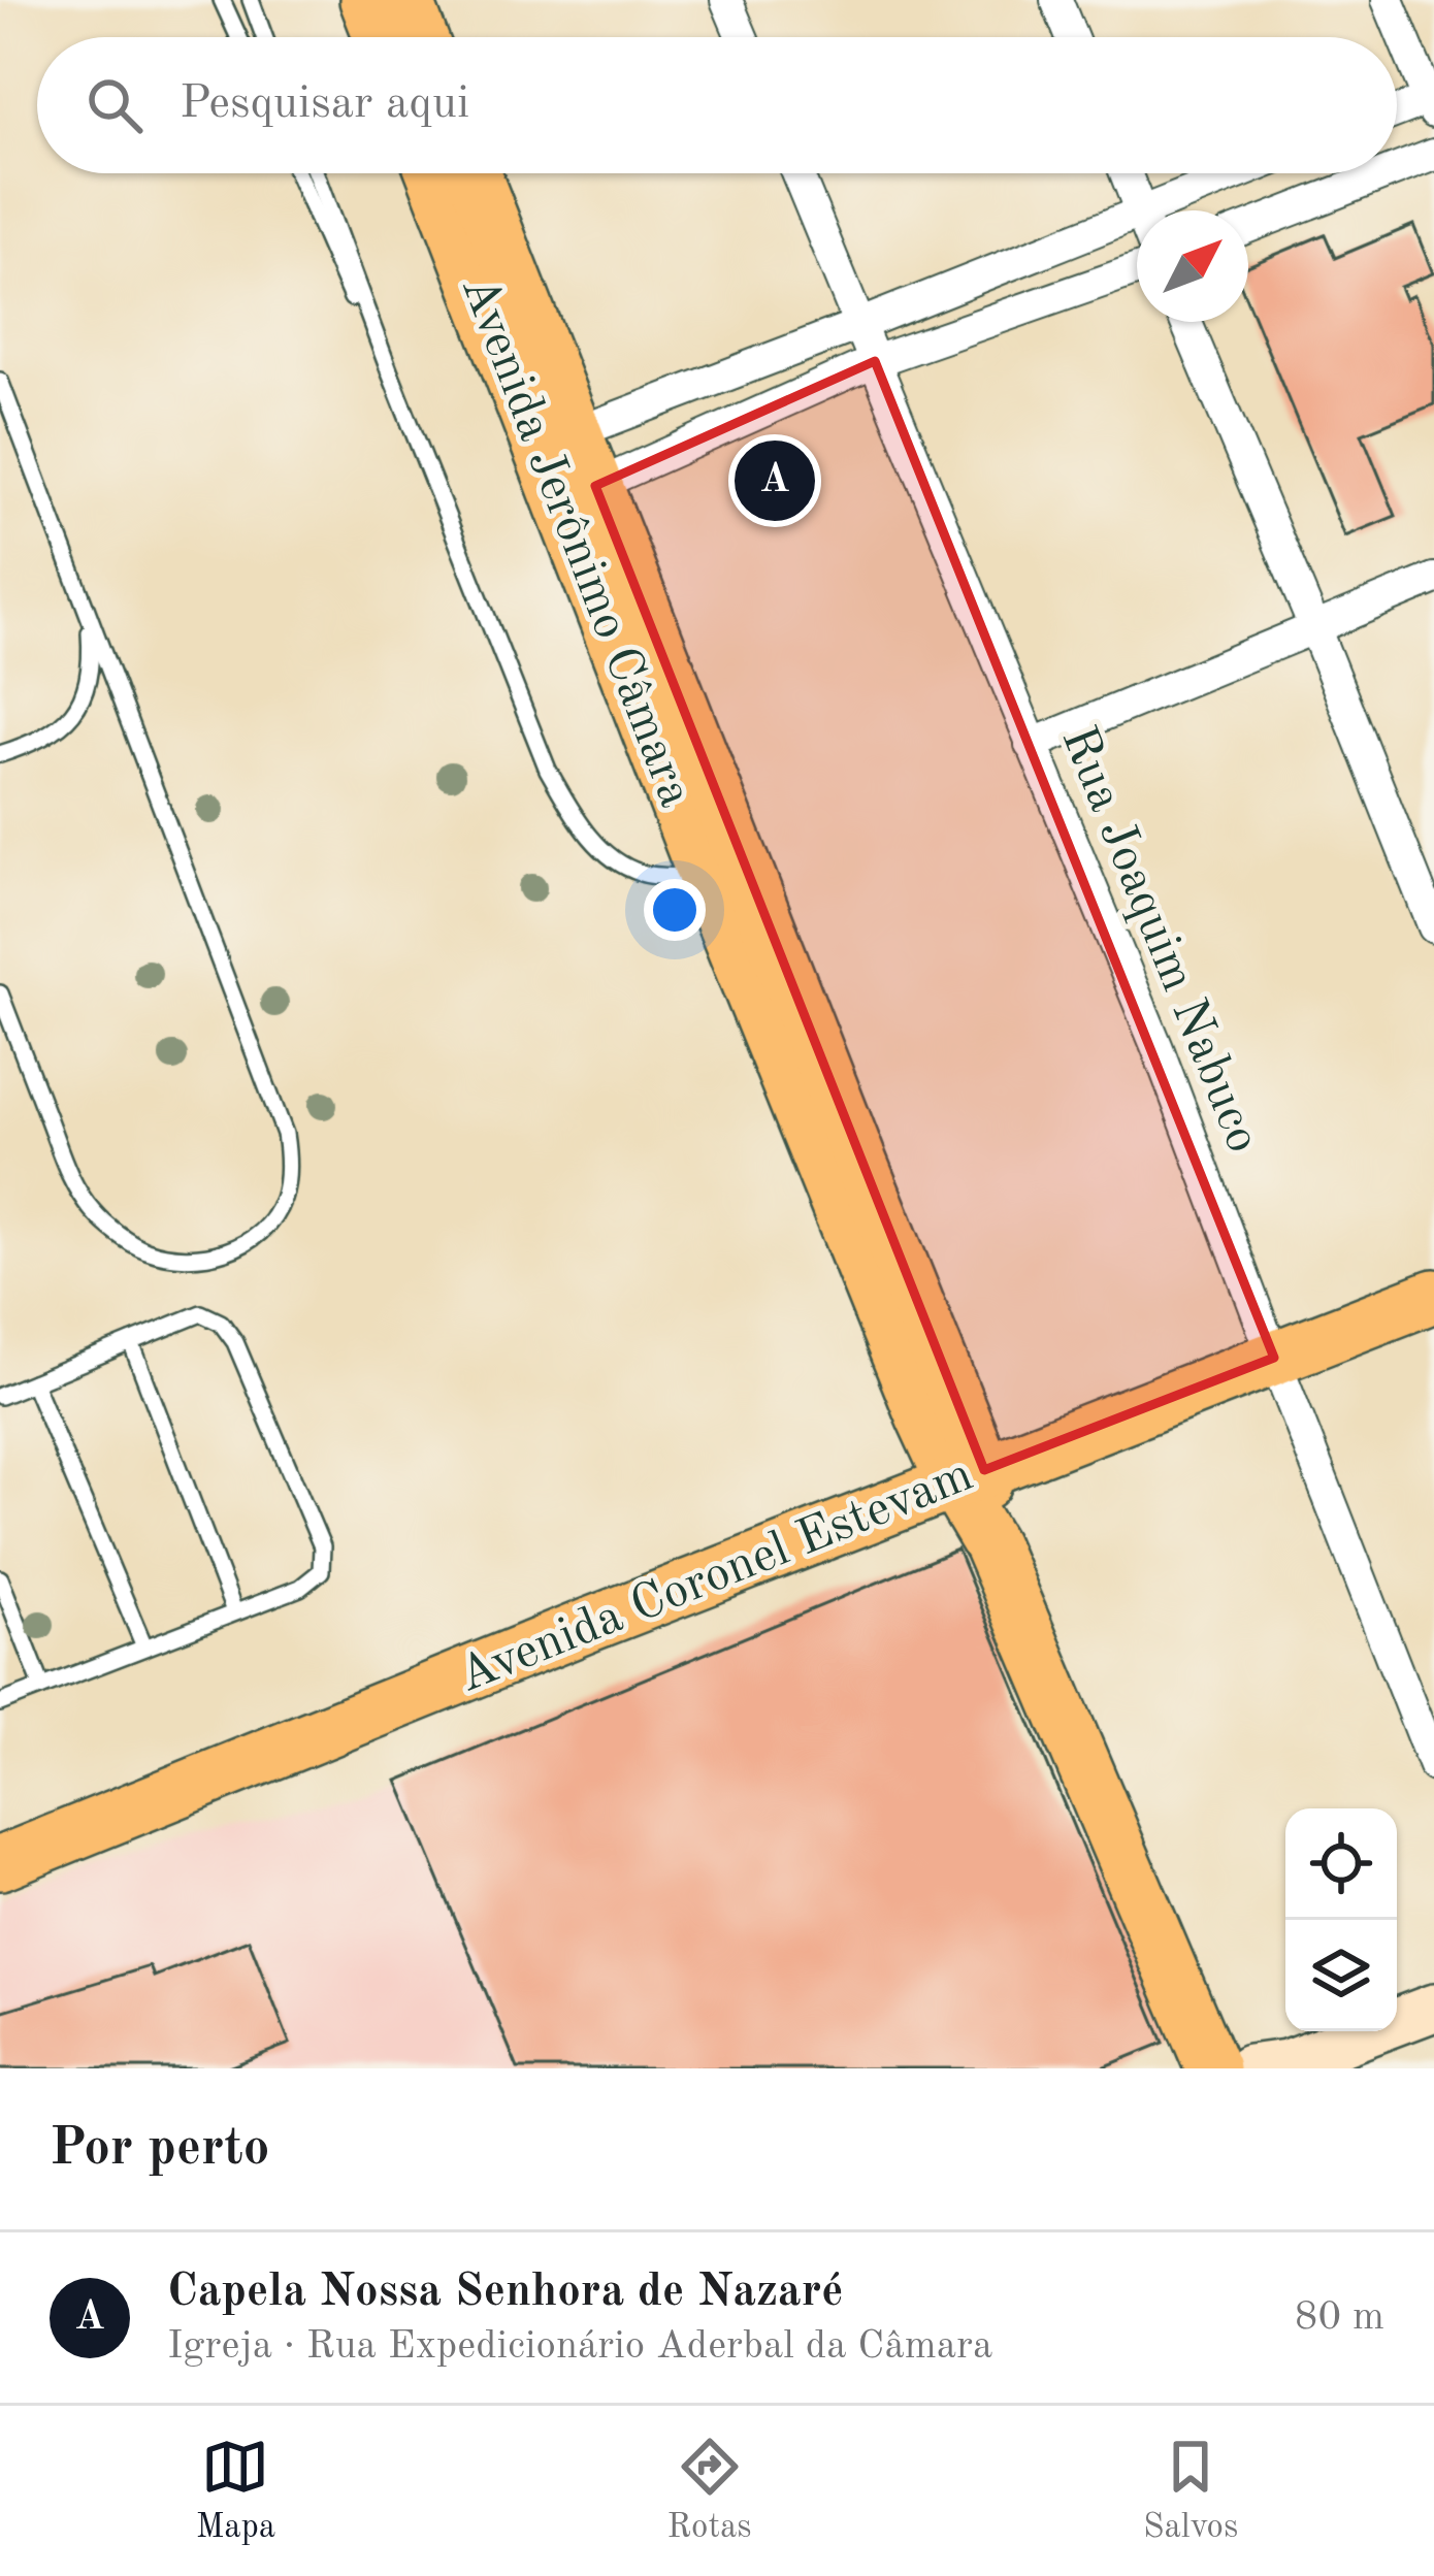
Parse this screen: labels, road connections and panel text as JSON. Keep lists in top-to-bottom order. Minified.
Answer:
{"streets":{"main road":["Avenida Jerônimo Câmara","Avenida Coronel Estevam"],"street":["Rua Joaquim Nabuco"]},"crossings":[["Avenida Jerônimo Câmara","Avenida Coronel Estevam"],["Rua Joaquim Nabuco","Avenida Coronel Estevam"]],"north":"top right","page":{"search":"Pesquisar aqui","pins":"A","heading":"Por perto","list":[{"mark":"A","name":"Capela Nossa Senhora de Nazaré","note":"Igreja · Rua Expedicionário Aderbal da Câmara","value":"80 m"}],"nav":["Mapa","Rotas","Salvos"]}}
